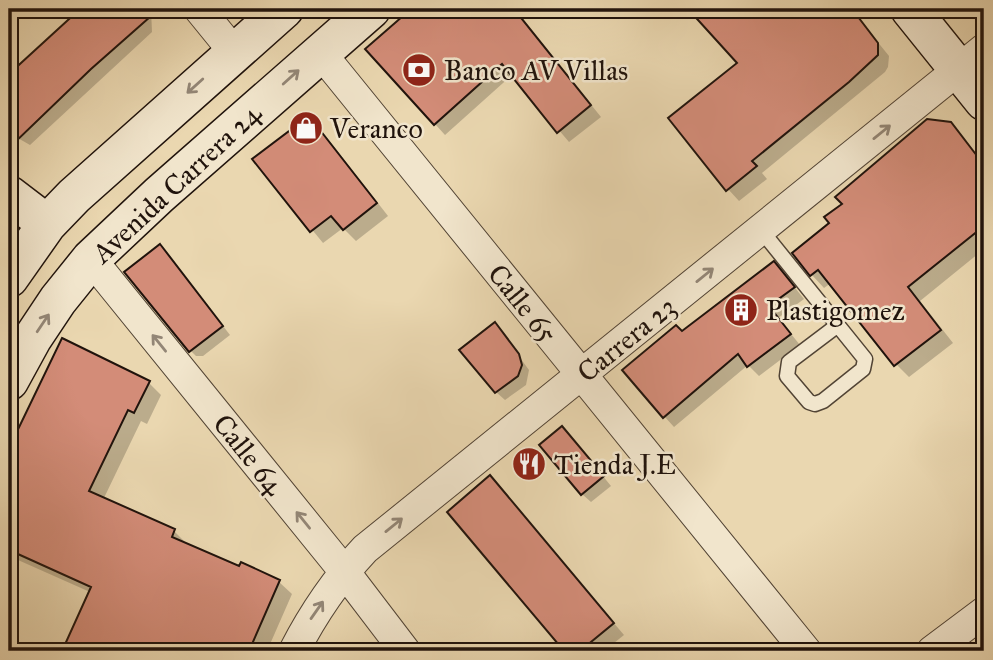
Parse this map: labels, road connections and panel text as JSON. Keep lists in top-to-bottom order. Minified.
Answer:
{"streets":{"main road":["Avenida Carrera 24"],"street":["Calle 65","Carrera 23","Calle 64"]},"crossings":[["Avenida Carrera 24","Calle 65"],["Avenida Carrera 24","Calle 64"],["Calle 65","Carrera 23"],["Carrera 23","Calle 64"]],"one_way":["Carrera 23","Calle 64"],"places":{"bank":["Banco AV Villas"],"shop":["Veranco"],"building":["Plastigomez"],"restaurant":["Tienda J.E"]}}
